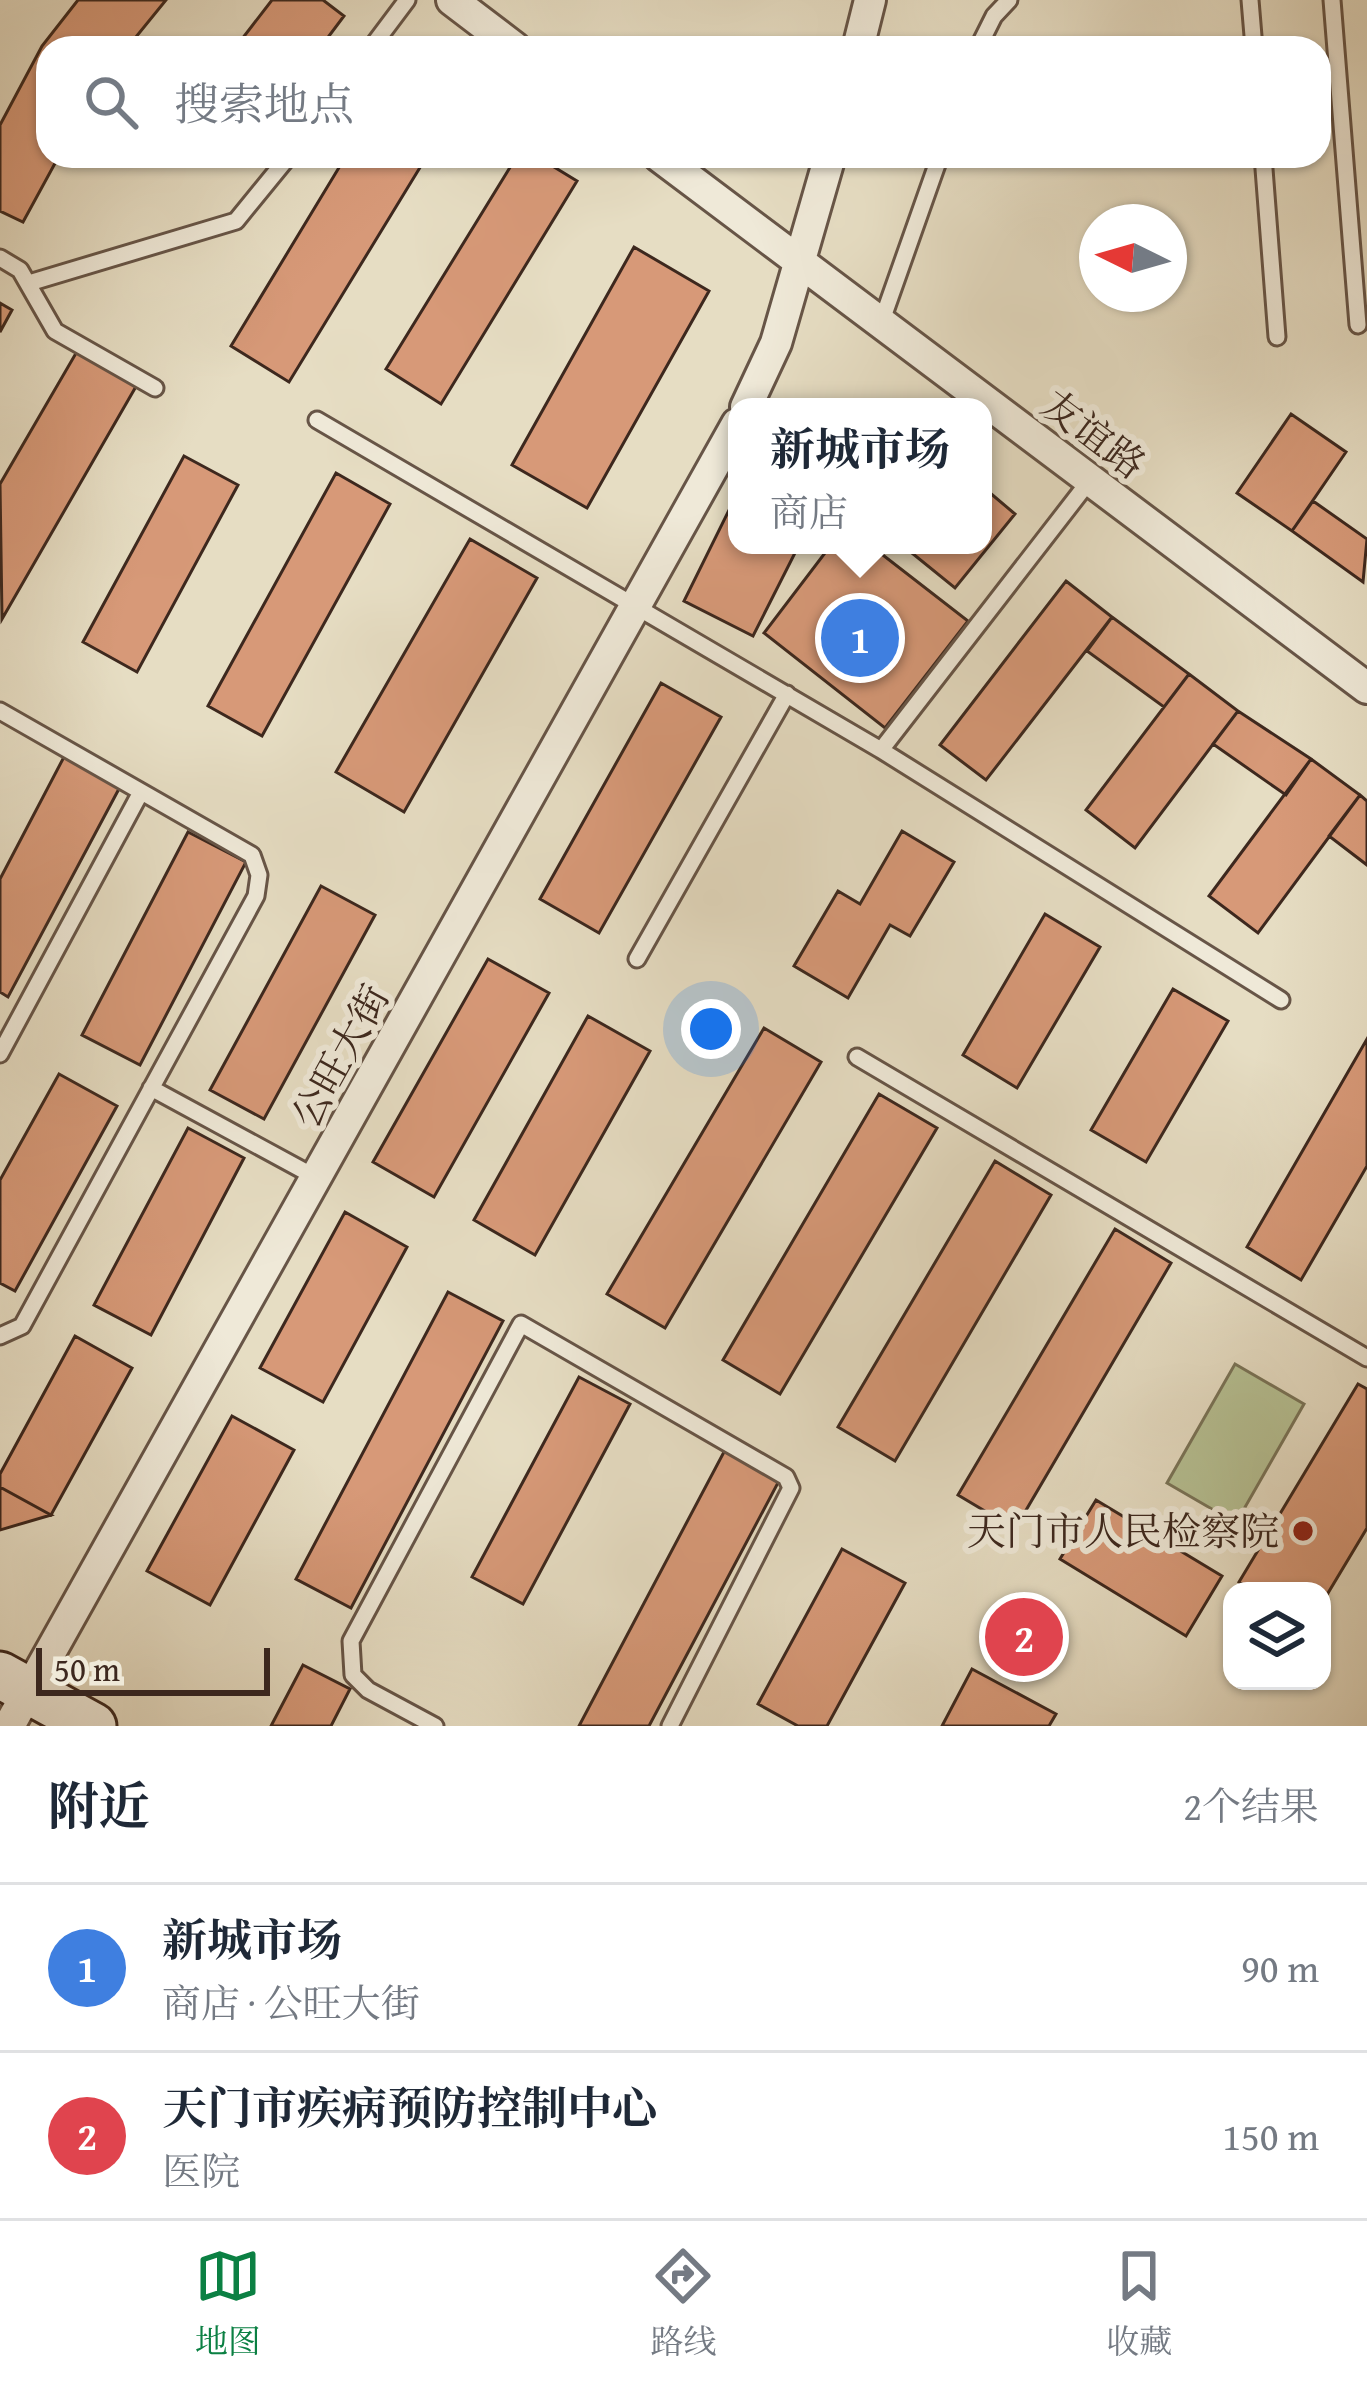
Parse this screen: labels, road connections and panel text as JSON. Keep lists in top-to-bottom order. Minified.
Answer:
{"streets":{"street":["友谊路","公旺大街"]},"places":["天门市人民检察院"],"scale_bar":"50 m","north":"left","page":{"search":"搜索地点","popup":["新城市场","商店"],"pins":["1","2"],"scale":"50 m","heading":["附近","2个结果"],"list":[{"mark":"1","name":"新城市场","note":"商店 · 公旺大街","value":"90 m"},{"mark":"2","name":"天门市疾病预防控制中心","note":"医院","value":"150 m"}],"nav":["地图","路线","收藏"]}}
